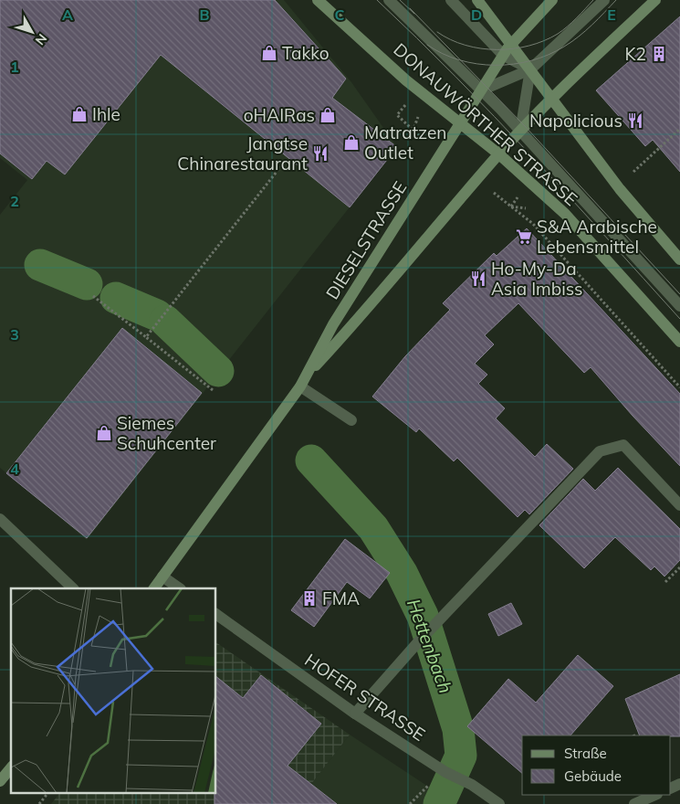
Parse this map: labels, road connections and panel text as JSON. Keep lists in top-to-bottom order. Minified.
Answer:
{"streets":{"main road":["DONAUWÖRTHER STRASSE","DIESELSTRASSE"],"street":["HOFER STRASSE"]},"crossings":[["DONAUWÖRTHER STRASSE","DIESELSTRASSE"]],"water":["Hettenbach"],"places":{"shop":["Takko","Ihle","oHAIRas","Matratzen Outlet","Siemes Schuhcenter"],"building":["K2","FMA"],"restaurant":["Napolicious","Jangtse Chinarestaurant","Ho-My-Da Asia Imbiss"],"supermarket":["S&A Arabische Lebensmittel"]},"legend":["Straße","Gebäude"],"north":"bottom right","grid":{"columns":["A","B","C","D","E"],"rows":["1","2","3","4"]}}
